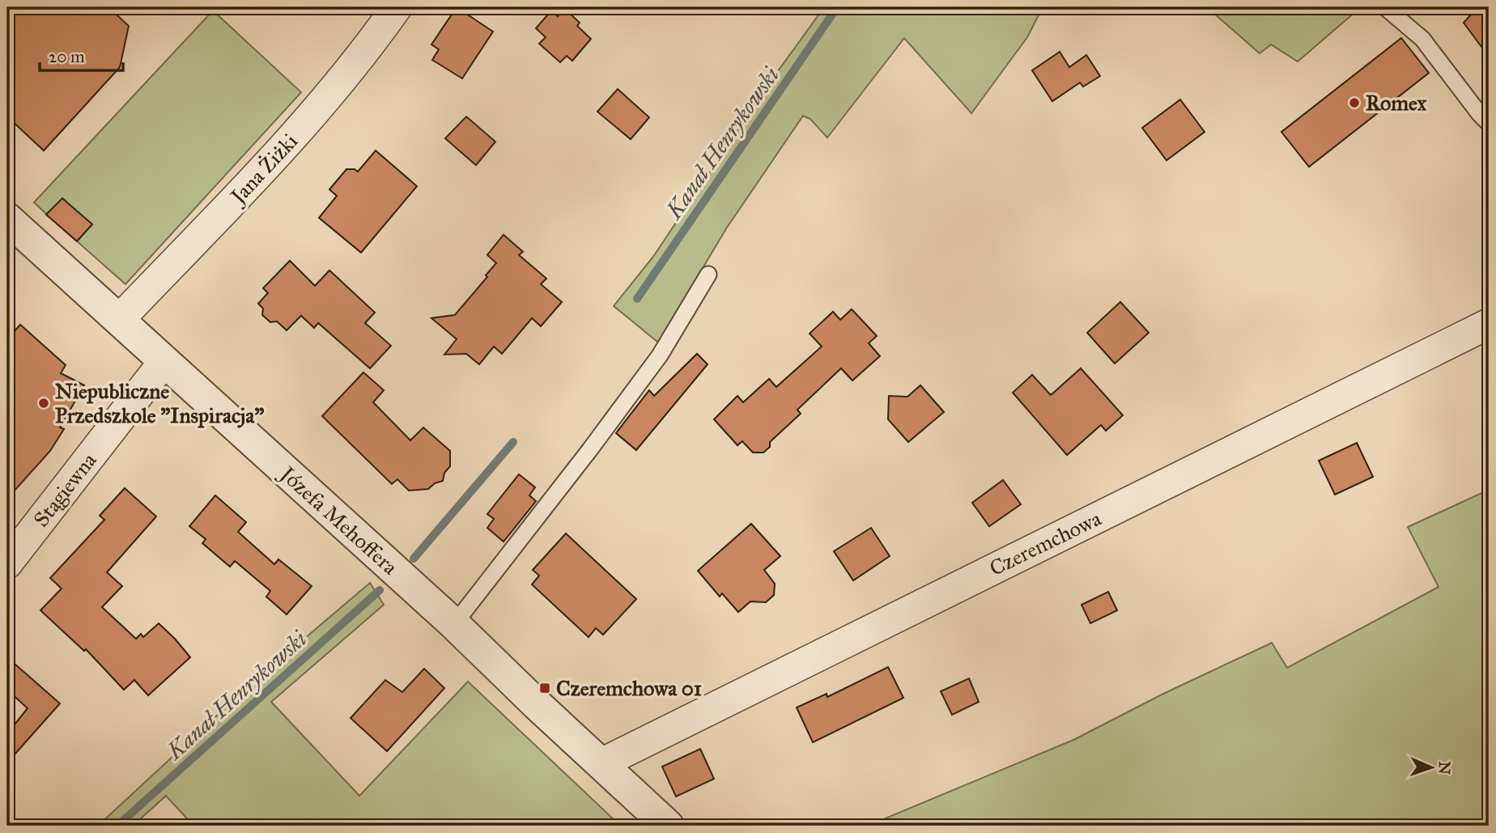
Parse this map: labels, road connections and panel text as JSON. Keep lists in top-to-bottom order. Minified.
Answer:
{"streets":{"street":["Jana Żiżki","Stągiewna","Józefa Mehoffera","Czeremchowa"]},"crossings":[["Jana Żiżki","Józefa Mehoffera"],["Stągiewna","Józefa Mehoffera"],["Józefa Mehoffera","Czeremchowa"]],"water":["Kanał Henrykowski"],"places":{"other":["Romex","Niepubliczne Przedszkole \"Inspiracja\""],"transit":["Czeremchowa 01"]},"scale_bar":"20 m","north":"right"}
